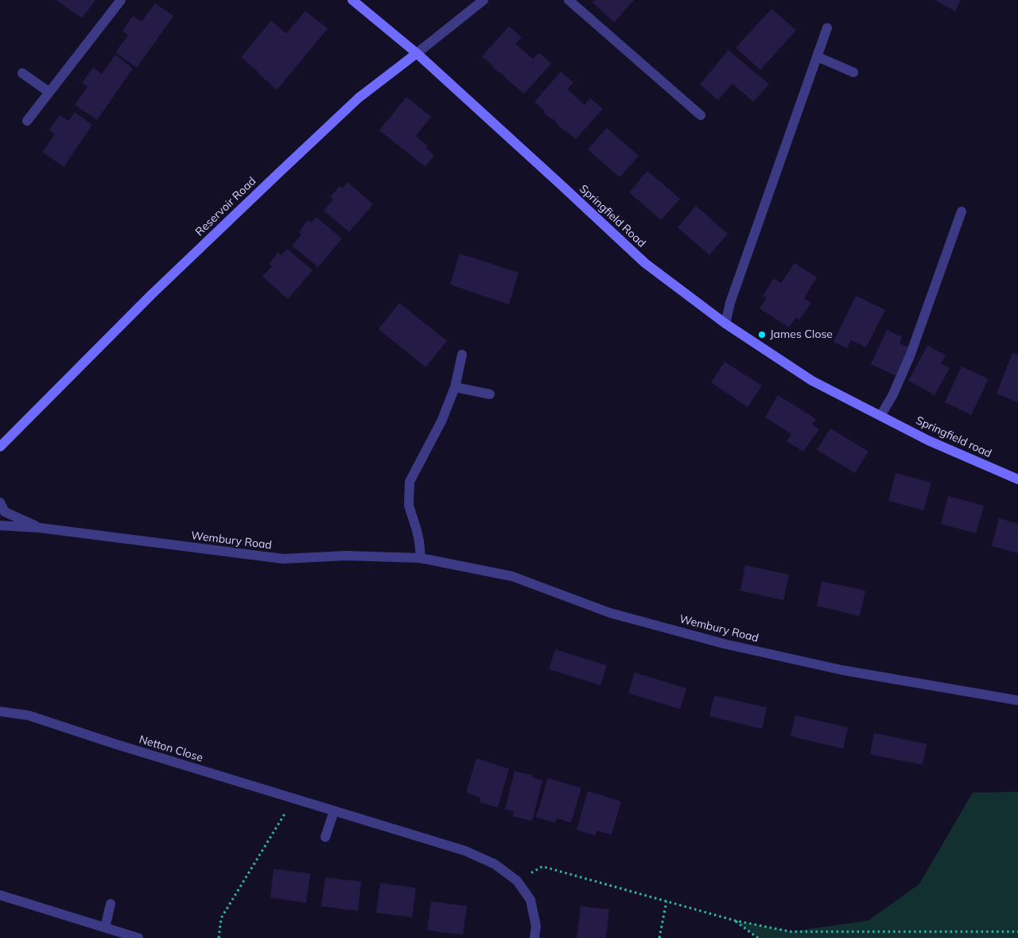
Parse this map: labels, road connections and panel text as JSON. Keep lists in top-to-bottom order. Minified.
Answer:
{"streets":{"street":["Reservoir Road","Springfield Road","Springfield road","Wembury Road","Netton Close"]},"crossings":[["Reservoir Road","Springfield Road"],["Springfield Road","Springfield road"]],"places":["James Close"]}
